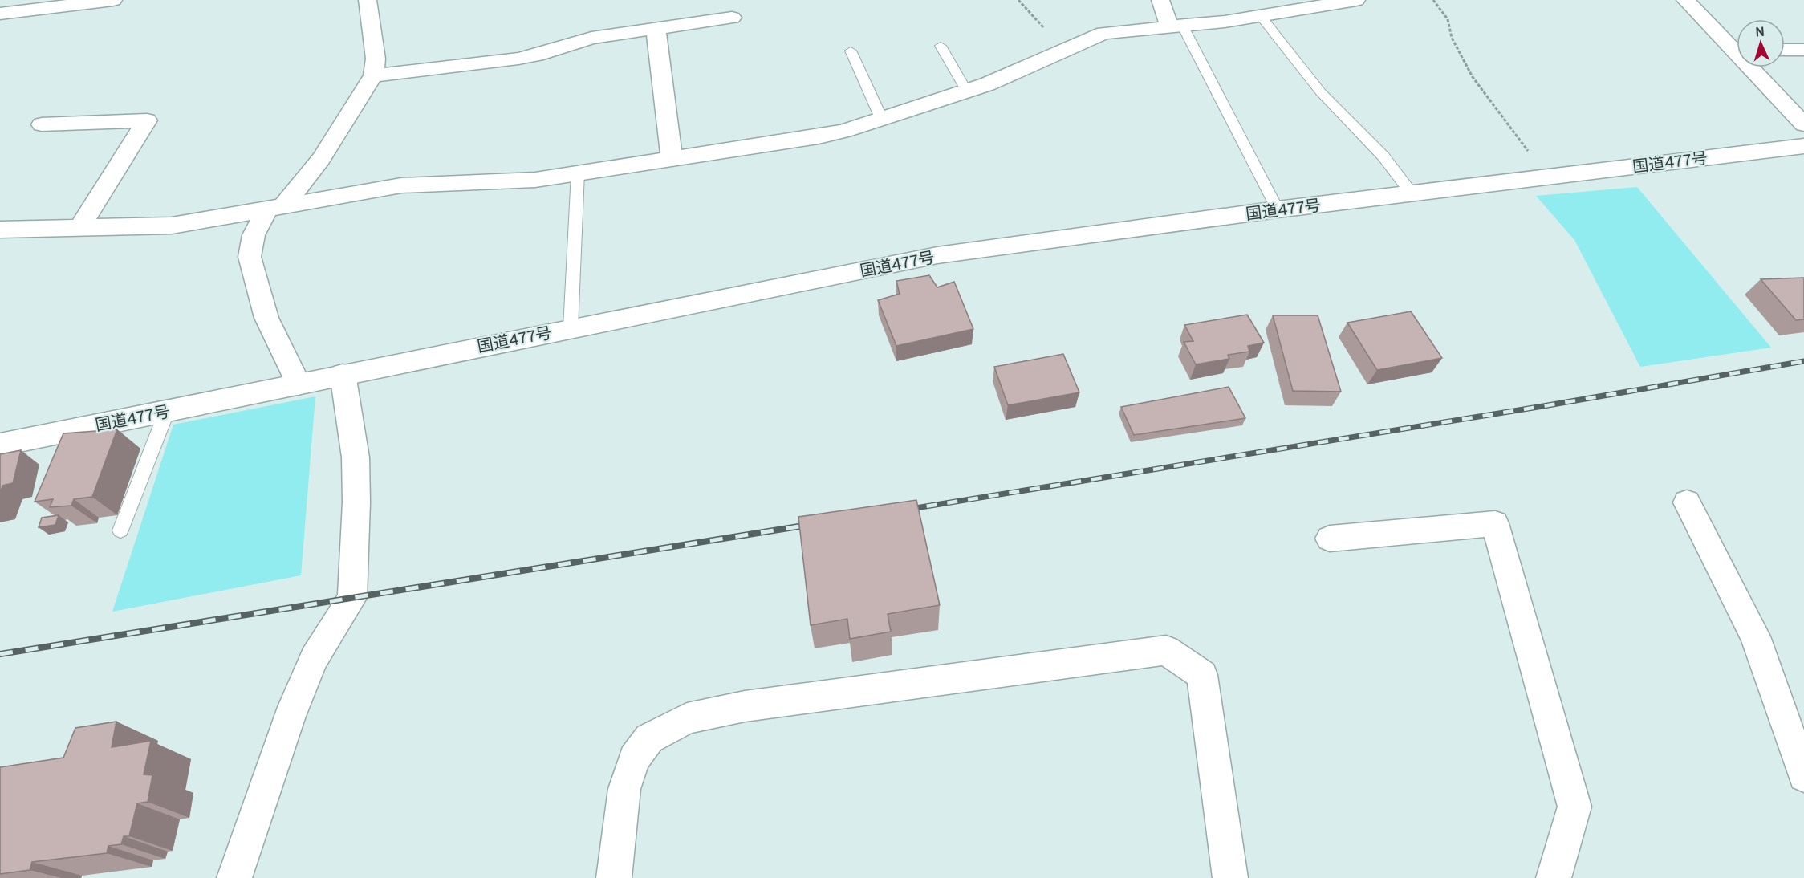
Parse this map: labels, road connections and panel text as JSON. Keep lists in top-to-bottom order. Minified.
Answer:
{"streets":{"main road":["国道477号"]},"north":"top"}
